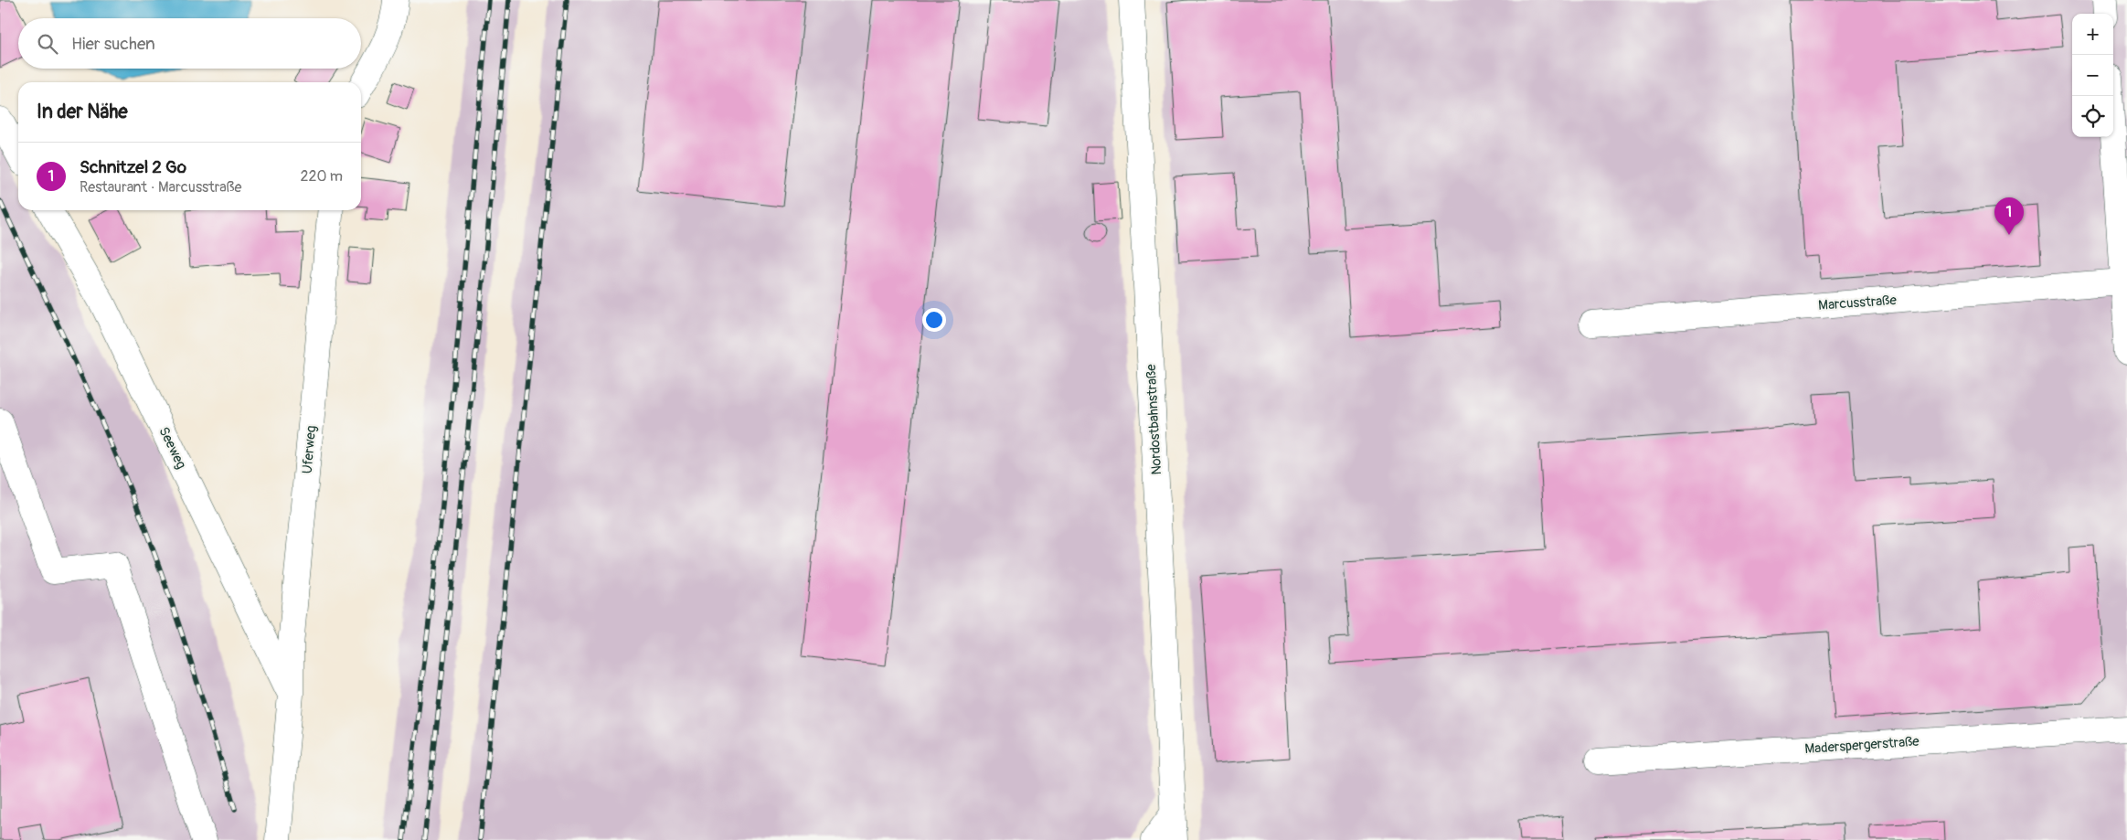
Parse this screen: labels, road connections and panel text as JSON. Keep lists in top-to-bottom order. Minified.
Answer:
{"streets":{"street":["Marcusstraße","Nordostbahnstraße","Seeweg","Uferweg","Maderspergerstraße"]},"crossings":[["Seeweg","Uferweg"]],"page":{"map_buttons":["+","−"],"search":"Hier suchen","heading":"In der Nähe","list":[{"mark":"1","name":"Schnitzel 2 Go","note":"Restaurant · Marcusstraße","value":"220 m"}],"pins":"1"}}
